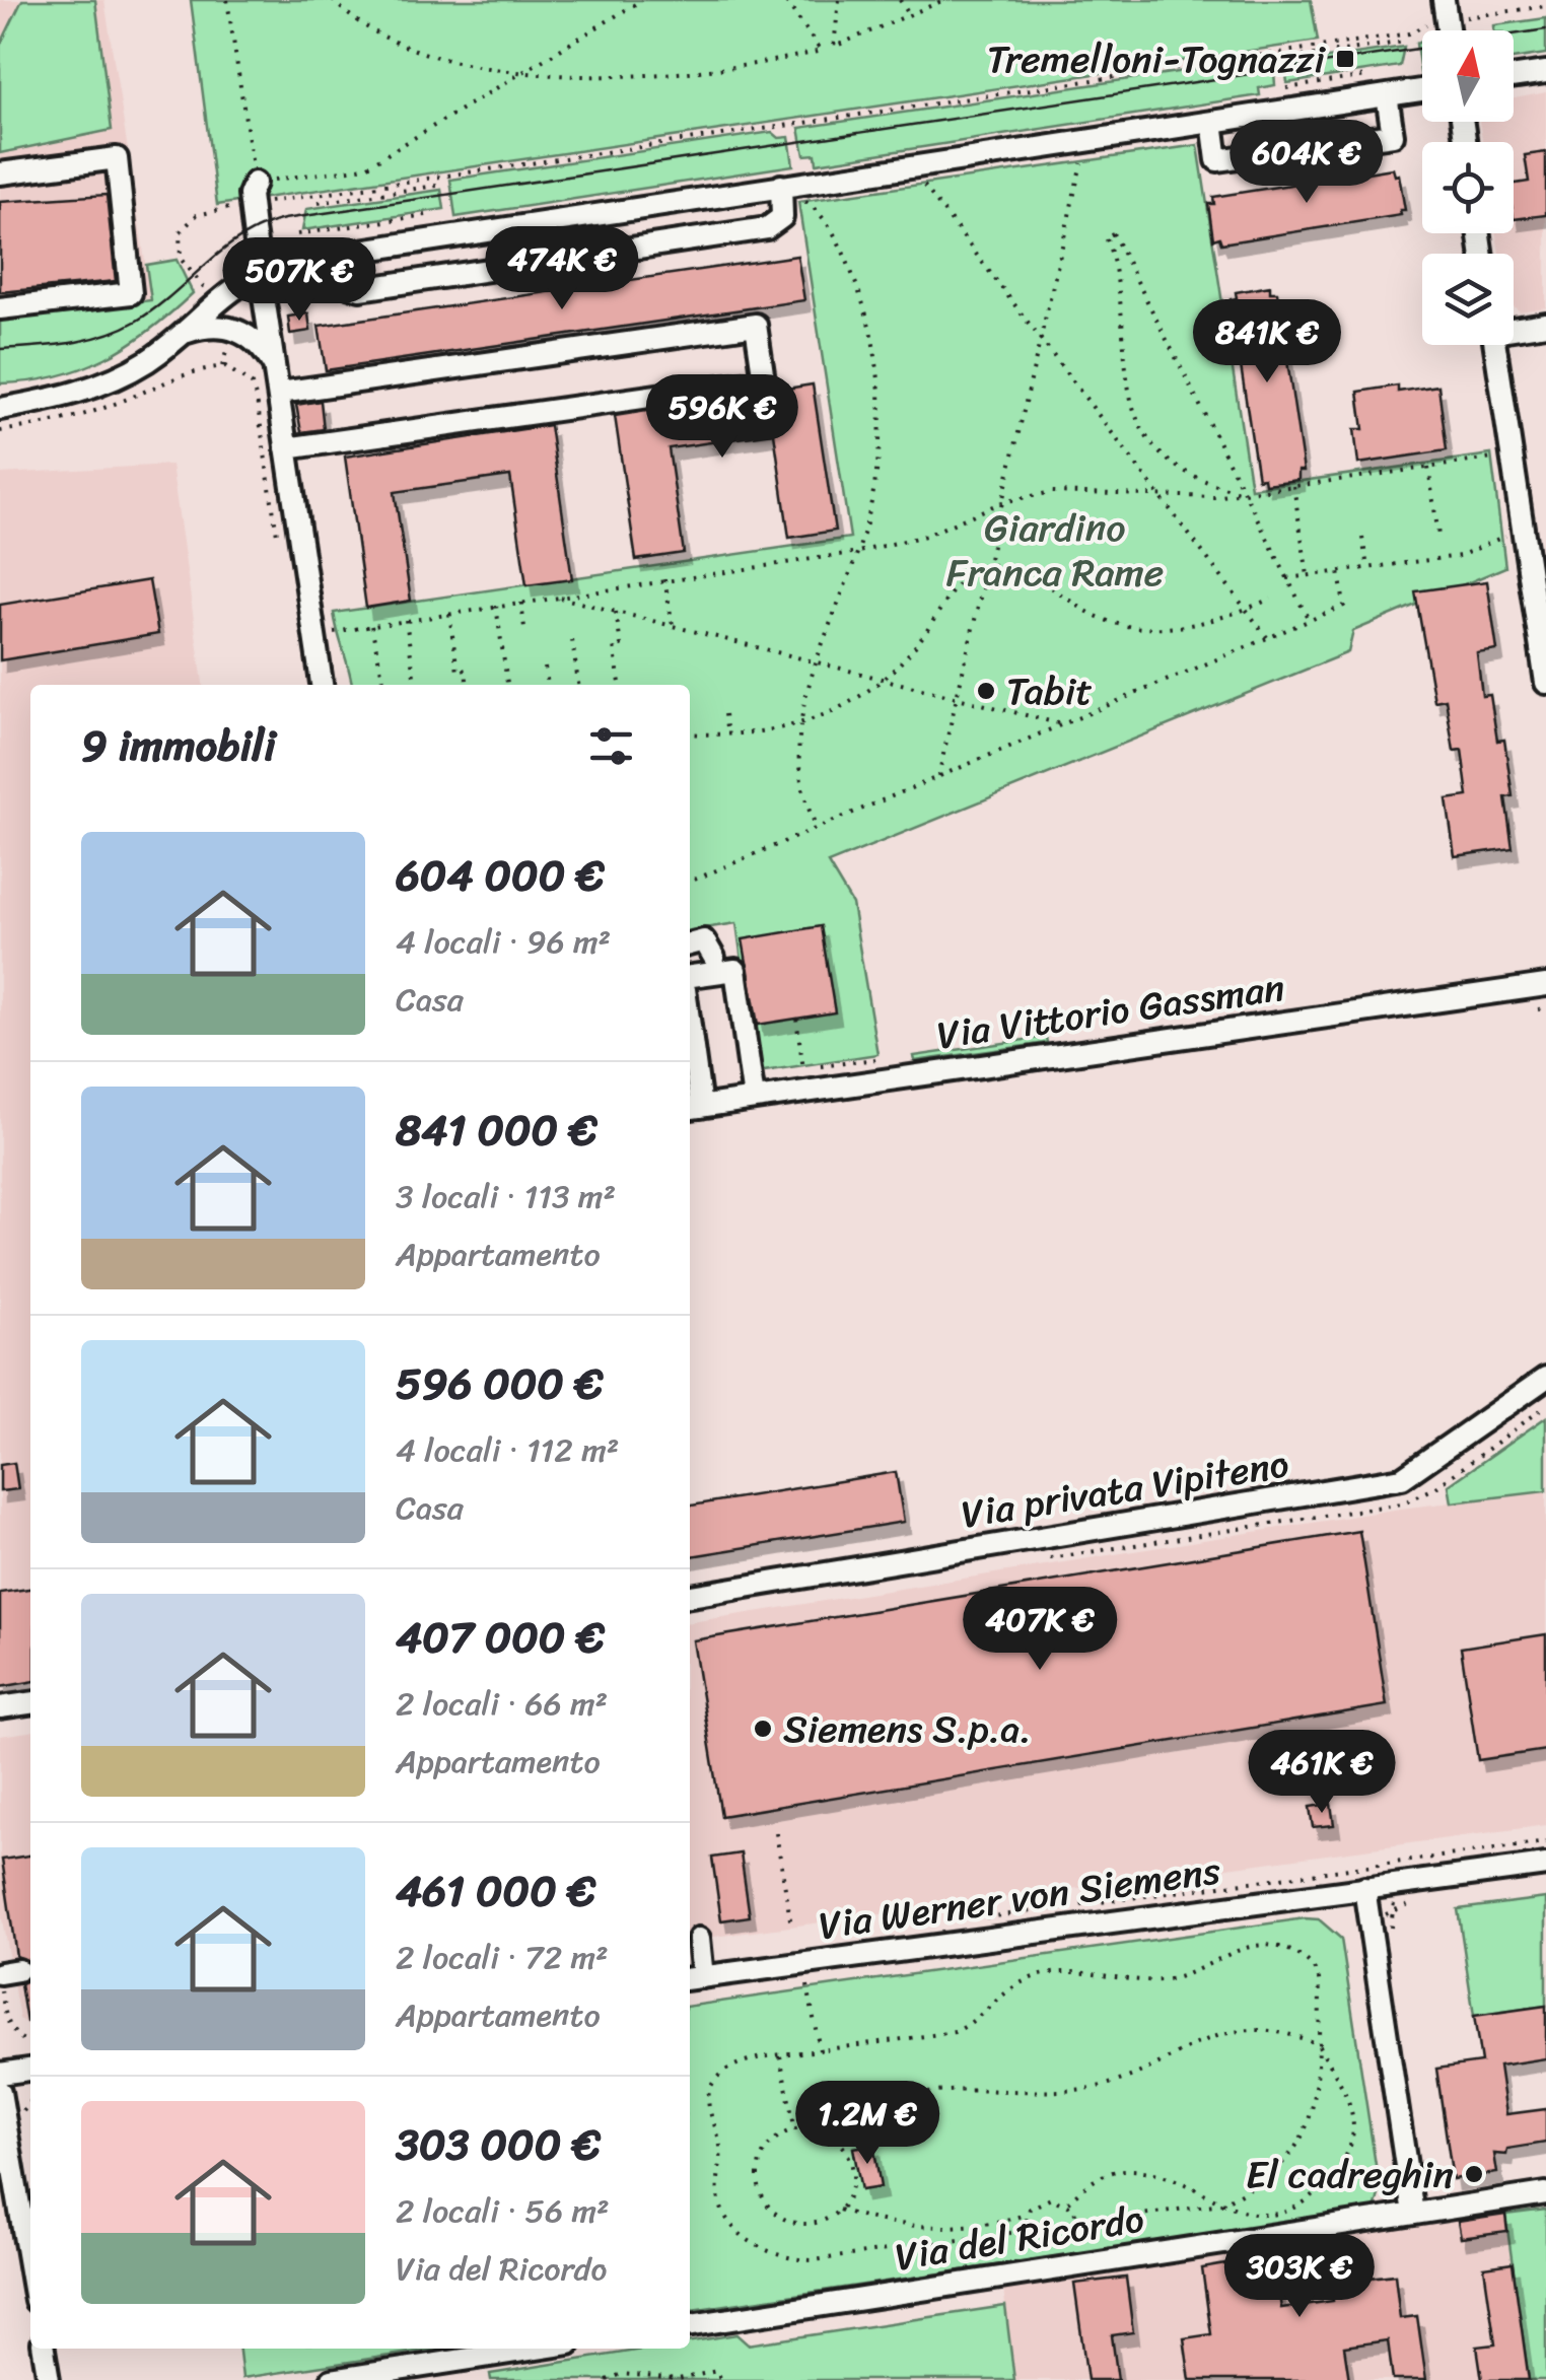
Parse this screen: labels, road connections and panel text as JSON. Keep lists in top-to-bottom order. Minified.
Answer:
{"streets":{"street":["Via Vittorio Gassman","Via privata Vipiteno","Via Werner von Siemens","Via del Ricordo"]},"parks":["Giardino Franca Rame"],"places":{"transit":["Tremelloni-Tognazzi"],"other":["Tabit","Siemens S.p.a.","El cadreghin"]},"north":"top","page":{"price":["604K €","474K €","507K €","841K €","596K €","407K €","461K €","1.2M €","303K €"],"heading":"9 immobili","list":[{"name":"604 000 €","note":"4 locali · 96 m² · Casa"},{"name":"841 000 €","note":"3 locali · 113 m² · Appartamento"},{"name":"596 000 €","note":"4 locali · 112 m² · Casa"},{"name":"407 000 €","note":"2 locali · 66 m² · Appartamento"},{"name":"461 000 €","note":"2 locali · 72 m² · Appartamento"},{"name":"303 000 €","note":"2 locali · 56 m² · Via del Ricordo"}]}}
